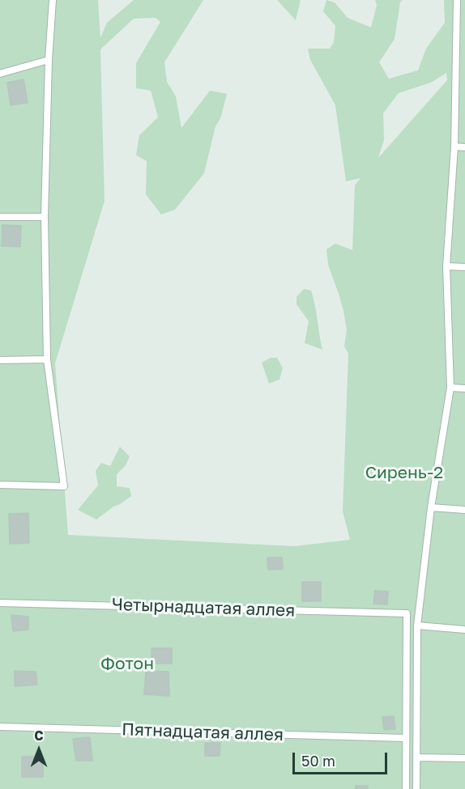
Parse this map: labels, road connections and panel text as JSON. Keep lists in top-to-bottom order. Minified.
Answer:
{"streets":{"lane":["Четырнадцатая аллея","Пятнадцатая аллея"]},"crossings":[["Четырнадцатая аллея","Пятнадцатая аллея"]],"parks":["Сирень-2","Фотон"],"scale_bar":"50 m","north":"top"}
